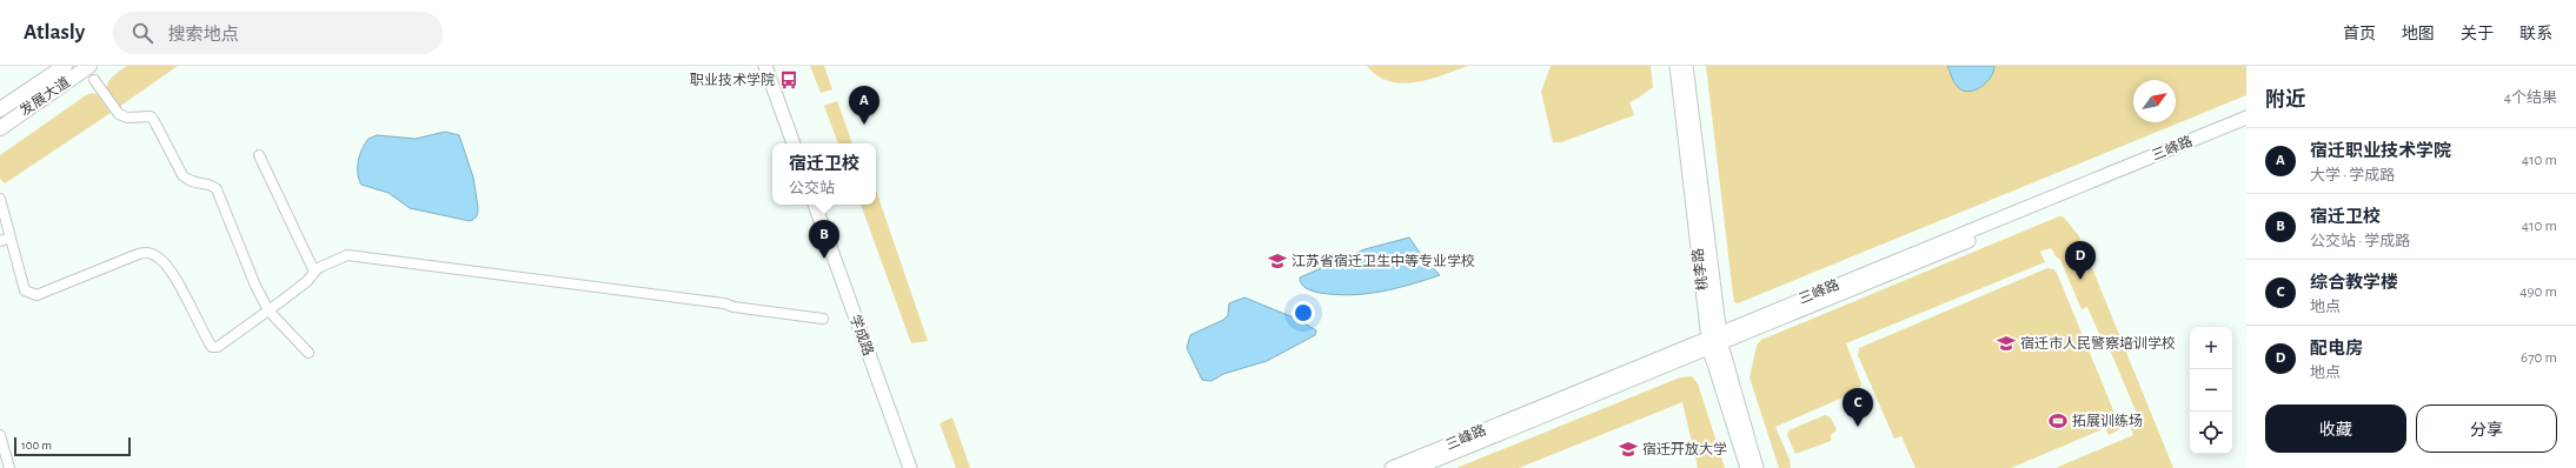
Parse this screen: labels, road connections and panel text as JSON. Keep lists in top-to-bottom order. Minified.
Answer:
{"streets":{"main road":["发展大道","三峰路","桃李路","学成路"]},"crossings":[["三峰路","桃李路"]],"places":{"bus stop":["职业技术学院"],"school or university":["江苏省宿迁卫生中等专业学校","宿迁市人民警察培训学校","宿迁开放大学"],"sports":["拓展训练场"]},"scale_bar":"100 m","north":"top right","page":{"header":"Atlasly","search":"搜索地点","nav":["首页","地图","关于","联系"],"heading":["附近","4个结果"],"pins":["A","B","D","C"],"list":[{"mark":"A","name":"宿迁职业技术学院","note":"大学 · 学成路","value":"410 m"},{"mark":"B","name":"宿迁卫校","note":"公交站 · 学成路","value":"410 m"},{"mark":"C","name":"综合教学楼","note":"地点","value":"490 m"},{"mark":"D","name":"配电房","note":"地点","value":"670 m"}],"popup":["宿迁卫校","公交站"],"map_buttons":["+","−"],"buttons":["收藏","分享"],"scale":"100 m"}}
